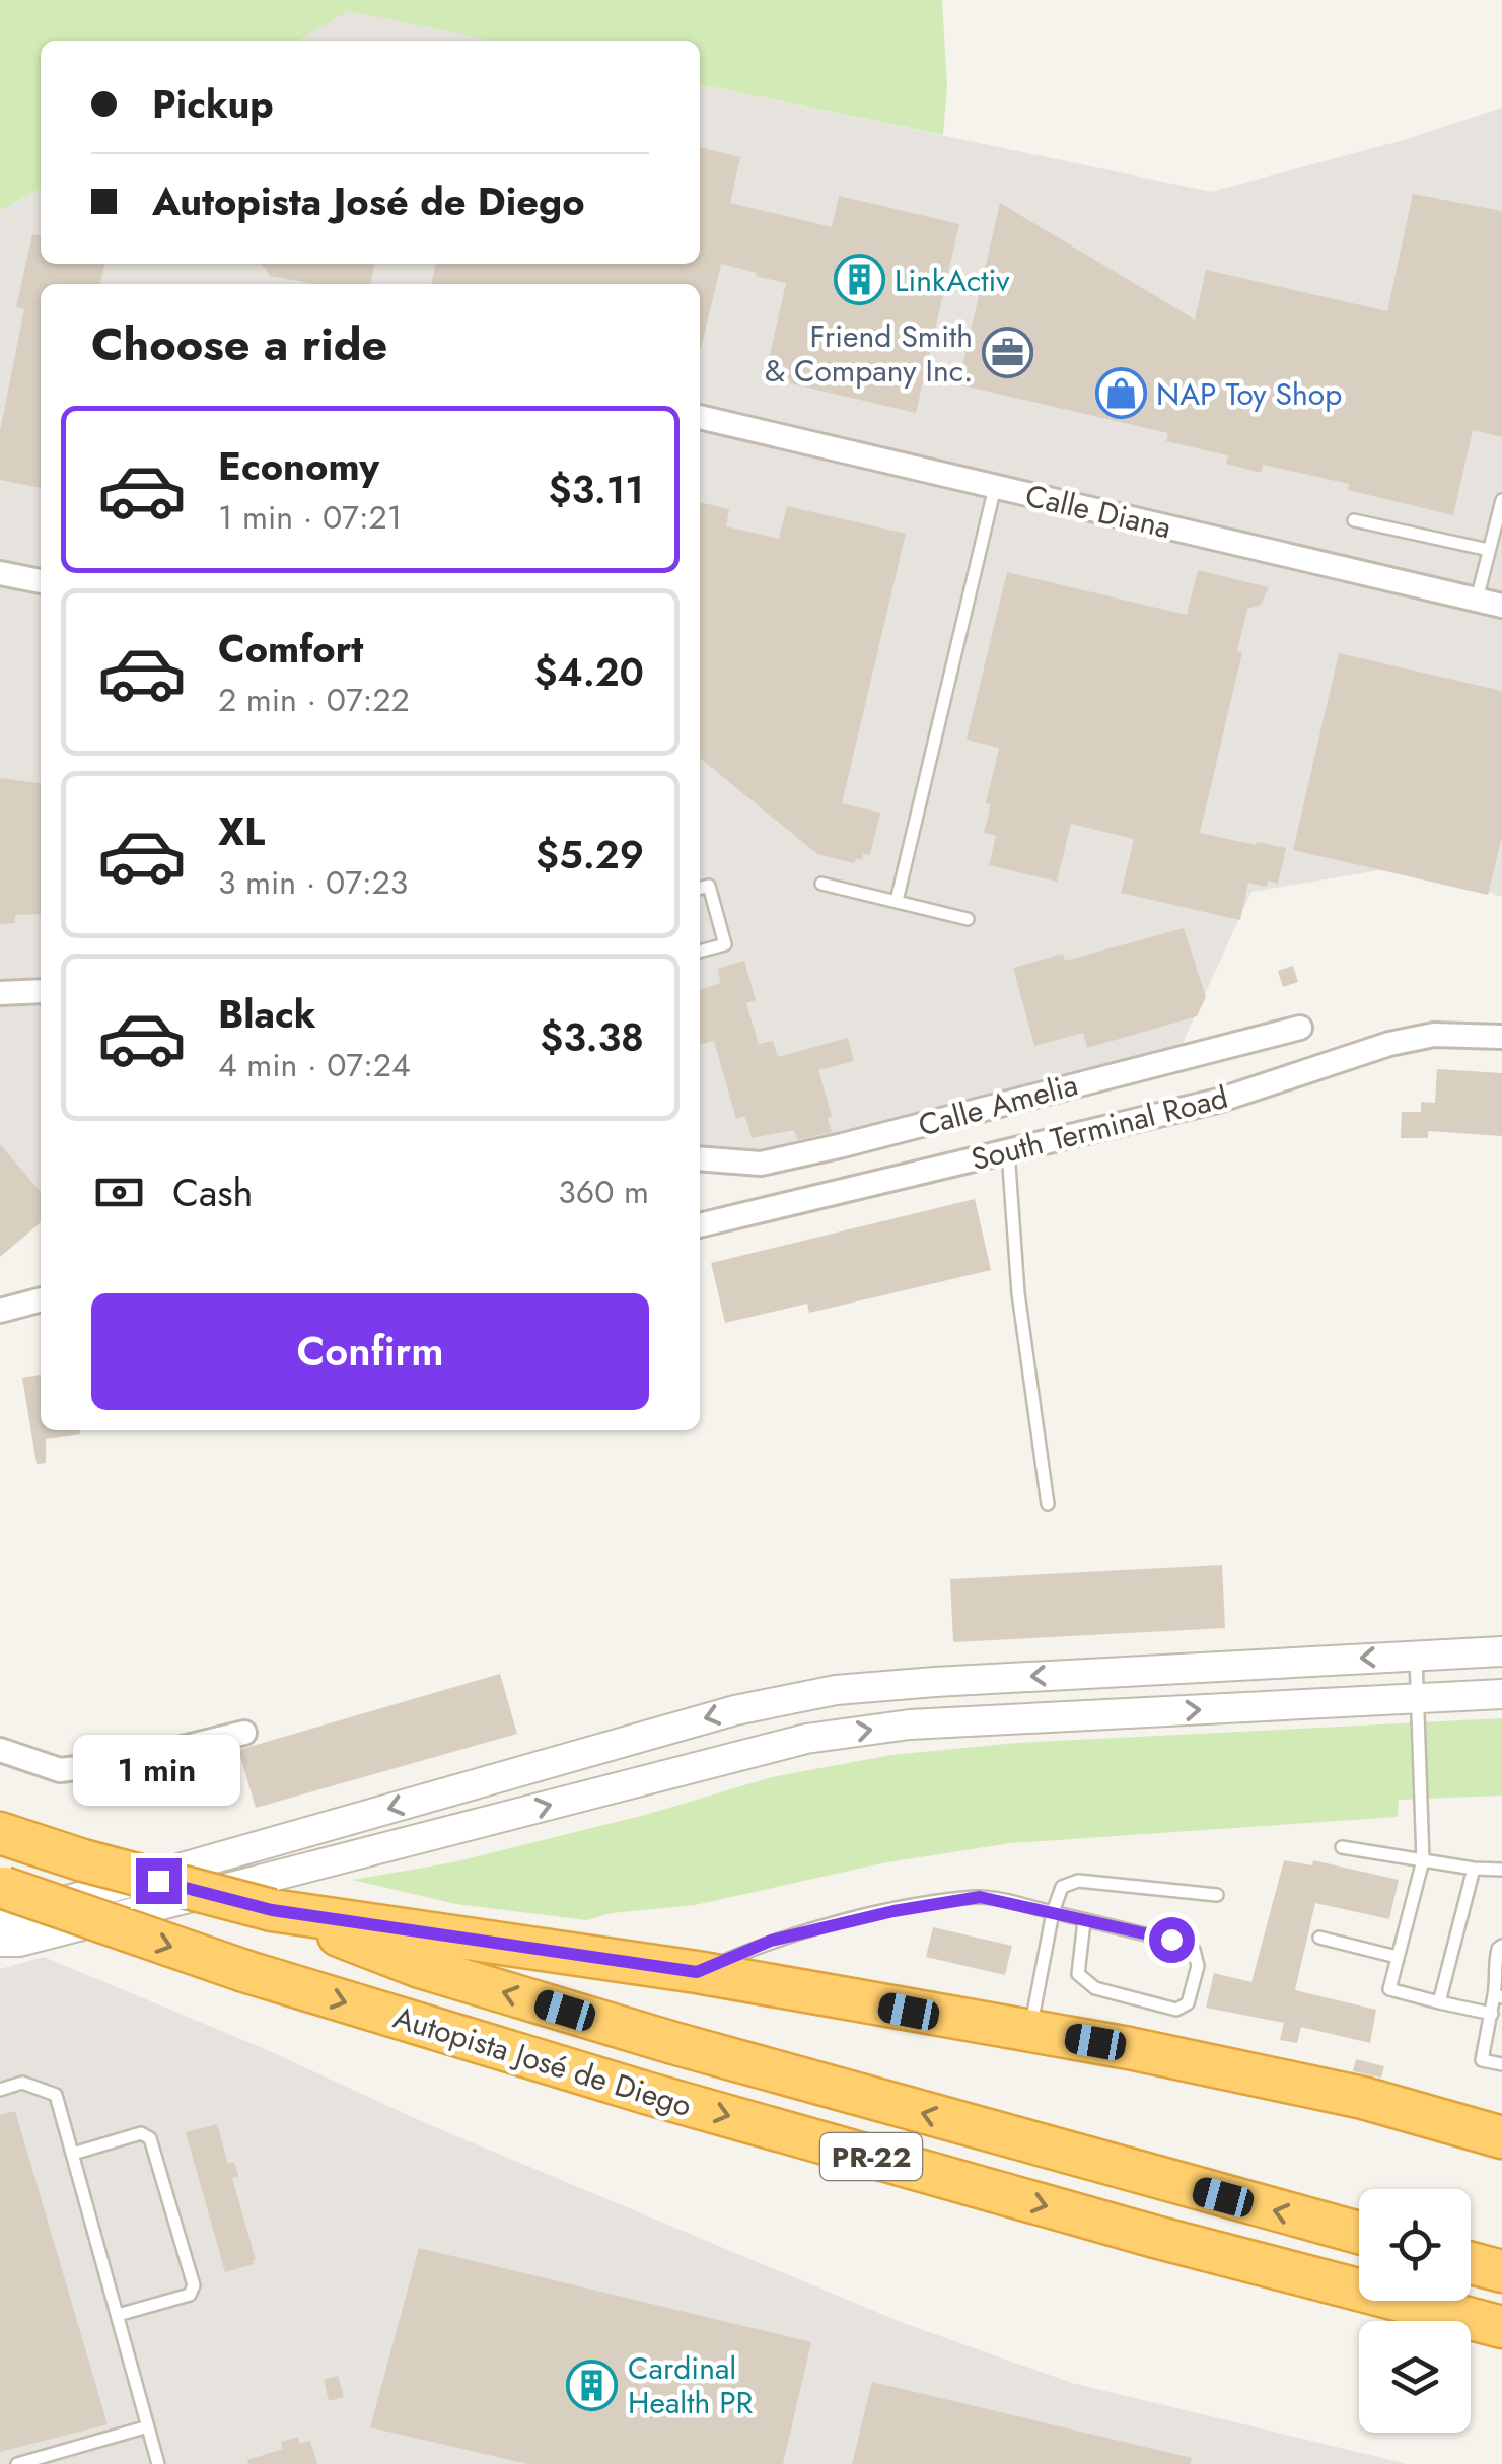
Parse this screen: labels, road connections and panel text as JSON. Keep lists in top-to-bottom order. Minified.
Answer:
{"streets":{"highway":["Autopista José de Diego","PR-22"],"street":["Calle Diana","Calle Amelia","South Terminal Road"]},"places":{"building":["LinkActiv","Cardinal Health PR"],"office":["Friend Smith & Company Inc."],"shop":["NAP Toy Shop"]},"page":{"banner":["Pickup","Autopista José de Diego"],"heading":"Choose a ride","list":[{"name":"Economy","note":"1 min · 07:21","value":"$3.11"},{"name":"Comfort","note":"2 min · 07:22","value":"$4.20"},{"name":"XL","note":"3 min · 07:23","value":"$5.29"},{"name":"Black","note":"4 min · 07:24","value":"$3.38"}],"pay":["Cash","360 m"],"buttons":"Confirm","bubble":"1 min"}}
